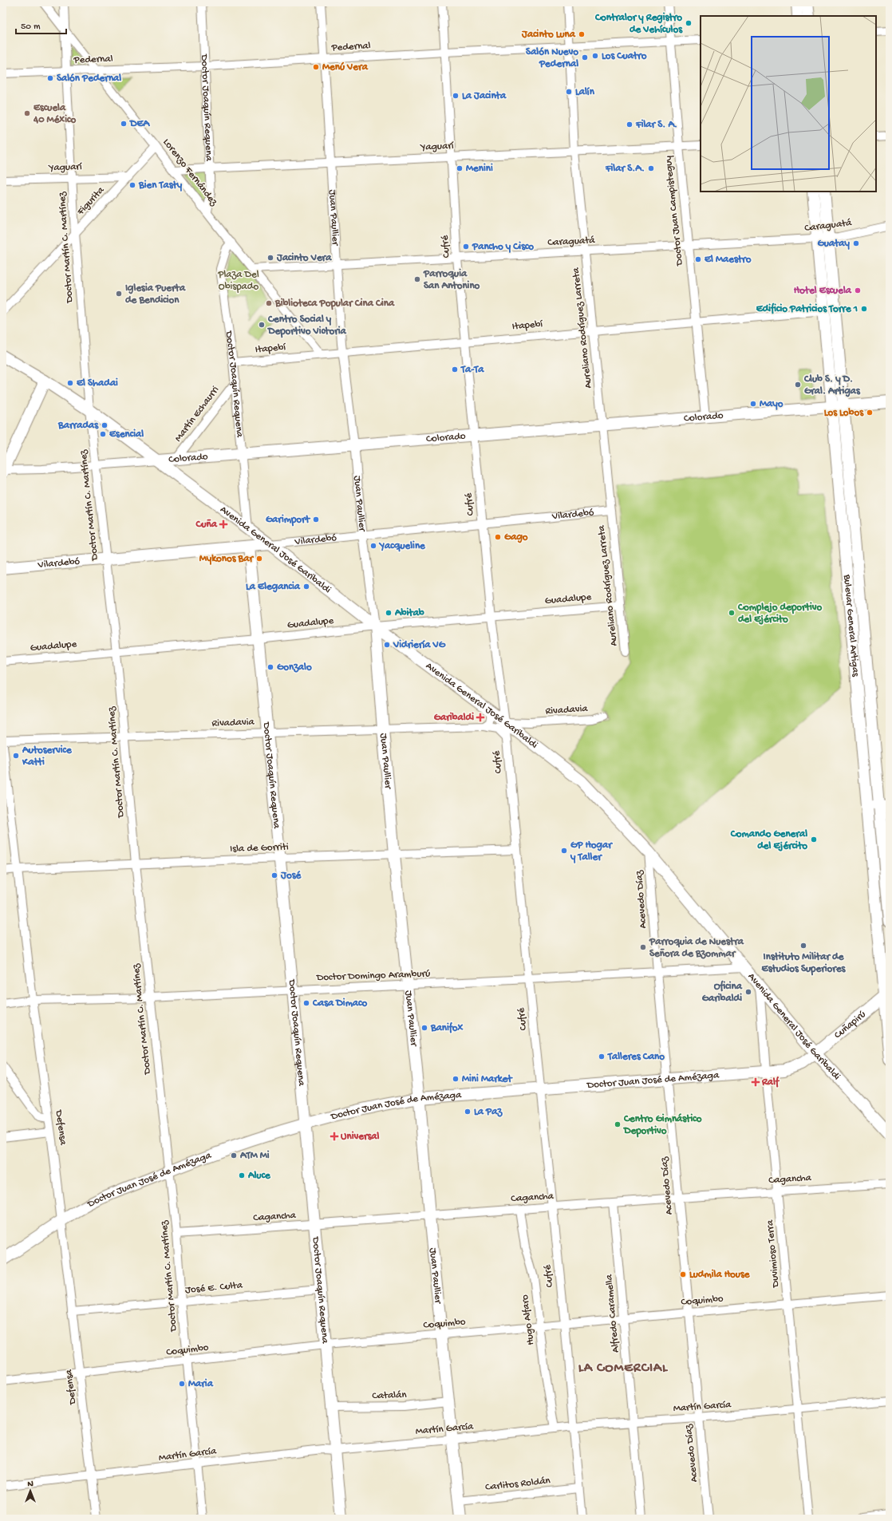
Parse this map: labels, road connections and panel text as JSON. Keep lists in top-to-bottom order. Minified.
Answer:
{"streets":{"street":["Pedernal","Doctor Joaquín Requena","Yaguarí","Lorenzo Fernández","Figurita","Doctor Juan Campisteguy","Juan Paullier","Caraguatá","Cufré","Doctor Martín C. Martínez","Itapebí","Aureliano Rodríguez Larreta","Martín Echaurri","Colorado","Vilardebó","Avenida General José Garibaldi","Guadalupe","Bulevar General Artigas","Rivadavia","Isla de Gorriti","Acevedo Díaz","Doctor Domingo Aramburú","Cuñapirú","Doctor Juan José de Amézaga","Defensa","Cagancha","Duvimioso Terra","José E. Culta","Coquimbo","Alfredo Caramella","Hugo Alfaro","Catalán","Martín García","Carlitos Roldán"]},"crossings":[["Pedernal","Doctor Joaquín Requena"],["Pedernal","Lorenzo Fernández"],["Pedernal","Doctor Juan Campisteguy"],["Pedernal","Juan Paullier"],["Pedernal","Cufré"],["Pedernal","Doctor Martín C. Martínez"],["Pedernal","Aureliano Rodríguez Larreta"],["Doctor Joaquín Requena","Yaguarí"],["Doctor Joaquín Requena","Lorenzo Fernández"],["Doctor Joaquín Requena","Itapebí"],["Doctor Joaquín Requena","Martín Echaurri"],["Doctor Joaquín Requena","Colorado"],["Doctor Joaquín Requena","Vilardebó"],["Doctor Joaquín Requena","Avenida General José Garibaldi"],["Doctor Joaquín Requena","Guadalupe"],["Doctor Joaquín Requena","Rivadavia"],["Doctor Joaquín Requena","Isla de Gorriti"],["Doctor Joaquín Requena","Doctor Domingo Aramburú"],["Doctor Joaquín Requena","Doctor Juan José de Amézaga"],["Doctor Joaquín Requena","Cagancha"],["Doctor Joaquín Requena","José E. Culta"],["Doctor Joaquín Requena","Coquimbo"],["Doctor Joaquín Requena","Catalán"],["Doctor Joaquín Requena","Martín García"],["Yaguarí","Lorenzo Fernández"],["Yaguarí","Figurita"],["Yaguarí","Doctor Juan Campisteguy"],["Yaguarí","Juan Paullier"],["Yaguarí","Cufré"],["Yaguarí","Doctor Martín C. Martínez"],["Yaguarí","Aureliano Rodríguez Larreta"],["Lorenzo Fernández","Figurita"],["Lorenzo Fernández","Caraguatá"],["Lorenzo Fernández","Doctor Martín C. Martínez"],["Lorenzo Fernández","Itapebí"],["Figurita","Doctor Martín C. Martínez"],["Doctor Juan Campisteguy","Caraguatá"],["Doctor Juan Campisteguy","Itapebí"],["Doctor Juan Campisteguy","Colorado"],["Juan Paullier","Caraguatá"],["Juan Paullier","Itapebí"],["Juan Paullier","Colorado"],["Juan Paullier","Vilardebó"],["Juan Paullier","Avenida General José Garibaldi"],["Juan Paullier","Guadalupe"],["Juan Paullier","Rivadavia"],["Juan Paullier","Isla de Gorriti"],["Juan Paullier","Doctor Domingo Aramburú"],["Juan Paullier","Doctor Juan José de Amézaga"],["Juan Paullier","Cagancha"],["Juan Paullier","Coquimbo"],["Juan Paullier","Catalán"],["Juan Paullier","Martín García"],["Juan Paullier","Carlitos Roldán"],["Caraguatá","Cufré"],["Caraguatá","Aureliano Rodríguez Larreta"],["Caraguatá","Bulevar General Artigas"],["Cufré","Itapebí"],["Cufré","Colorado"],["Cufré","Vilardebó"],["Cufré","Avenida General José Garibaldi"],["Cufré","Guadalupe"],["Cufré","Rivadavia"],["Cufré","Isla de Gorriti"],["Cufré","Doctor Domingo Aramburú"],["Cufré","Doctor Juan José de Amézaga"],["Cufré","Cagancha"],["Cufré","Coquimbo"],["Cufré","Martín García"],["Cufré","Carlitos Roldán"],["Doctor Martín C. Martínez","Colorado"],["Doctor Martín C. Martínez","Vilardebó"],["Doctor Martín C. Martínez","Avenida General José Garibaldi"],["Doctor Martín C. Martínez","Guadalupe"],["Doctor Martín C. Martínez","Rivadavia"],["Doctor Martín C. Martínez","Isla de Gorriti"],["Doctor Martín C. Martínez","Doctor Domingo Aramburú"],["Doctor Martín C. Martínez","Doctor Juan José de Amézaga"],["Doctor Martín C. Martínez","Cagancha"],["Doctor Martín C. Martínez","José E. Culta"],["Doctor Martín C. Martínez","Coquimbo"],["Doctor Martín C. Martínez","Martín García"],["Itapebí","Aureliano Rodríguez Larreta"],["Itapebí","Bulevar General Artigas"],["Aureliano Rodríguez Larreta","Colorado"],["Aureliano Rodríguez Larreta","Vilardebó"],["Aureliano Rodríguez Larreta","Guadalupe"],["Martín Echaurri","Colorado"],["Colorado","Avenida General José Garibaldi"],["Colorado","Bulevar General Artigas"],["Vilardebó","Avenida General José Garibaldi"],["Avenida General José Garibaldi","Guadalupe"],["Avenida General José Garibaldi","Rivadavia"],["Avenida General José Garibaldi","Acevedo Díaz"],["Avenida General José Garibaldi","Doctor Domingo Aramburú"],["Avenida General José Garibaldi","Cuñapirú"],["Avenida General José Garibaldi","Doctor Juan José de Amézaga"],["Avenida General José Garibaldi","Duvimioso Terra"],["Bulevar General Artigas","Cuñapirú"],["Rivadavia","Defensa"],["Isla de Gorriti","Defensa"],["Acevedo Díaz","Doctor Domingo Aramburú"],["Acevedo Díaz","Doctor Juan José de Amézaga"],["Acevedo Díaz","Cagancha"],["Acevedo Díaz","Coquimbo"],["Acevedo Díaz","Martín García"],["Doctor Domingo Aramburú","Defensa"],["Cuñapirú","Doctor Juan José de Amézaga"],["Doctor Juan José de Amézaga","Defensa"],["Doctor Juan José de Amézaga","Duvimioso Terra"],["Defensa","José E. Culta"],["Defensa","Coquimbo"],["Defensa","Martín García"],["Cagancha","Duvimioso Terra"],["Cagancha","Alfredo Caramella"],["Cagancha","Hugo Alfaro"],["Duvimioso Terra","Coquimbo"],["Duvimioso Terra","Martín García"],["Coquimbo","Alfredo Caramella"],["Coquimbo","Hugo Alfaro"],["Alfredo Caramella","Martín García"],["Hugo Alfaro","Martín García"]],"districts":["LA COMERCIAL"],"parks":["Plaza Del Obispado"],"places":{"other":["Contralor y Registro de Vehículos","Jacinto Luna","Los Cuatro","Salón Nuevo Pedernal","Menú Vera","Salón Pedernal","Lalín","La Jacinta","Escuela 40 México","DEA","Filar S. A.","Menini","Filar S.A.","Bien Tasty","Guatay","Pancho y Cisco","Jacinto Vera","El Maestro","Parroquia San Antonino","Hotel Escuela","Iglesia Puerta de Bendicion","Biblioteca Popular Cina Cina","Edificio Patricios Torre 1","Centro Social y Deportivo Victoria","Ta-Ta","El Shadai","Club S. y D. Gral. Artigas","Mayo","Los Lobos","Barradas","Esencial","Garimport","Gago","Yacqueline","Mykonos Bar","La Elegancia","Abitab","Complejo deportivo del Ejército","Vidriería VG","Gonzalo","Autoservice Katti","Comando General del Ejército","GP Hogar y Taller","José","Instituto Militar de Estudios Superiores","Parroquia de Nuestra Señora de Bzommar","Oficina Garibaldi","Casa Dimaco","Banifox","Talleres Cano","Mini Market","La Paz","Centro Gimnástico Deportivo","ATM Mi","Aluce","Ludmila House","Maria"],"health":["Cuña","Garibaldi","Ralf","Universal"]},"scale_bar":"50 m","north":"top"}
